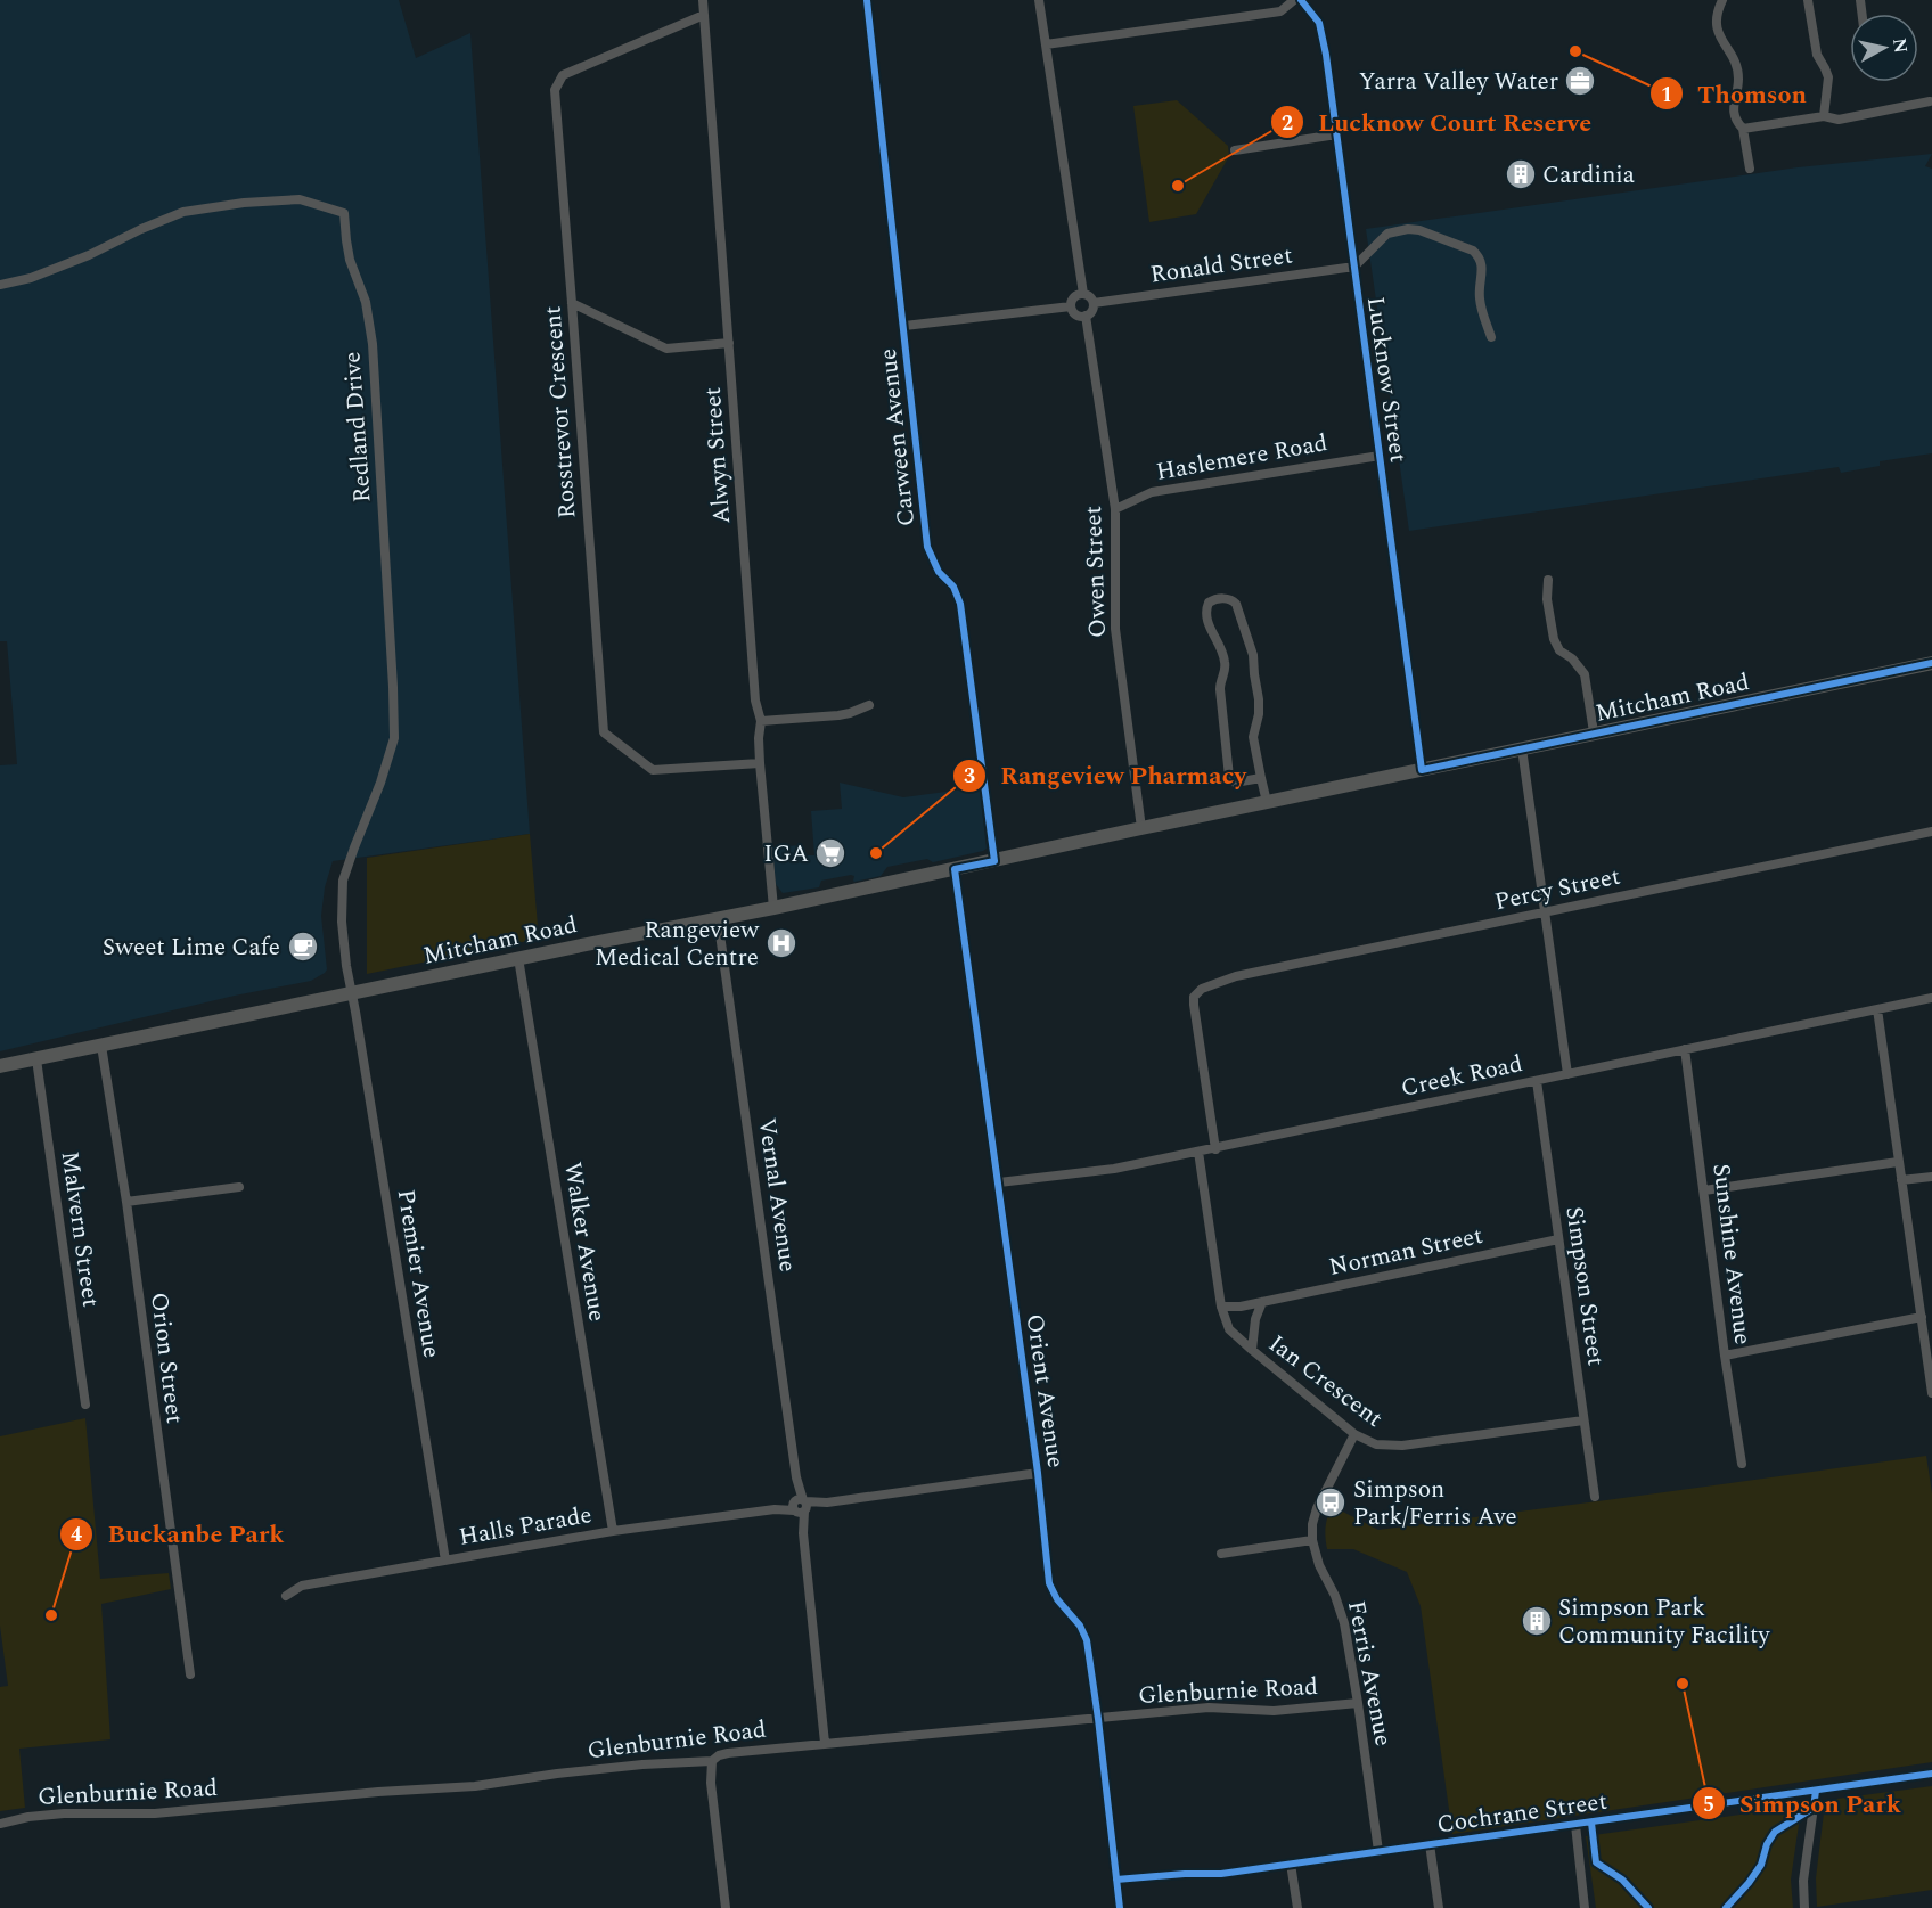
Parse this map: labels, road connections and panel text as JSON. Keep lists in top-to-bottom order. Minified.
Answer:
{"streets":{"main road":["Mitcham Road"],"street":["Ronald Street","Lucknow Street","Rosstrevor Crescent","Redland Drive","Carween Avenue","Alwyn Street","Haslemere Road","Owen Street","Percy Street","Creek Road","Vernal Avenue","Malvern Street","Walker Avenue","Norman Street","Sunshine Avenue","Premier Avenue","Simpson Street","Orion Street","Ian Crescent","Orient Avenue","Halls Parade","Ferris Avenue","Glenburnie Road","Cochrane Street"]},"crossings":[["Ronald Street","Lucknow Street"],["Ronald Street","Owen Street"],["Lucknow Street","Haslemere Road"],["Lucknow Street","Mitcham Road"],["Rosstrevor Crescent","Alwyn Street"],["Redland Drive","Mitcham Road"],["Redland Drive","Premier Avenue"],["Carween Avenue","Mitcham Road"],["Alwyn Street","Mitcham Road"],["Haslemere Road","Owen Street"],["Owen Street","Mitcham Road"],["Mitcham Road","Vernal Avenue"],["Mitcham Road","Malvern Street"],["Mitcham Road","Walker Avenue"],["Mitcham Road","Premier Avenue"],["Mitcham Road","Orion Street"],["Mitcham Road","Orient Avenue"],["Percy Street","Creek Road"],["Creek Road","Sunshine Avenue"],["Creek Road","Simpson Street"],["Creek Road","Ian Crescent"],["Creek Road","Orient Avenue"],["Vernal Avenue","Halls Parade"],["Vernal Avenue","Glenburnie Road"],["Walker Avenue","Halls Parade"],["Norman Street","Simpson Street"],["Norman Street","Ian Crescent"],["Premier Avenue","Halls Parade"],["Simpson Street","Ian Crescent"],["Ian Crescent","Ferris Avenue"],["Orient Avenue","Halls Parade"],["Orient Avenue","Glenburnie Road"],["Orient Avenue","Cochrane Street"],["Ferris Avenue","Glenburnie Road"],["Ferris Avenue","Cochrane Street"]],"places":{"other":["Thomson","Lucknow Court Reserve","Rangeview Pharmacy","Buckanbe Park","Simpson Park"],"office":["Yarra Valley Water"],"building":["Cardinia","Simpson Park Community Facility"],"supermarket":["IGA"],"hospital":["Rangeview Medical Centre"],"cafe":["Sweet Lime Cafe"],"bus stop":["Simpson Park/Ferris Ave"]},"north":"right"}
